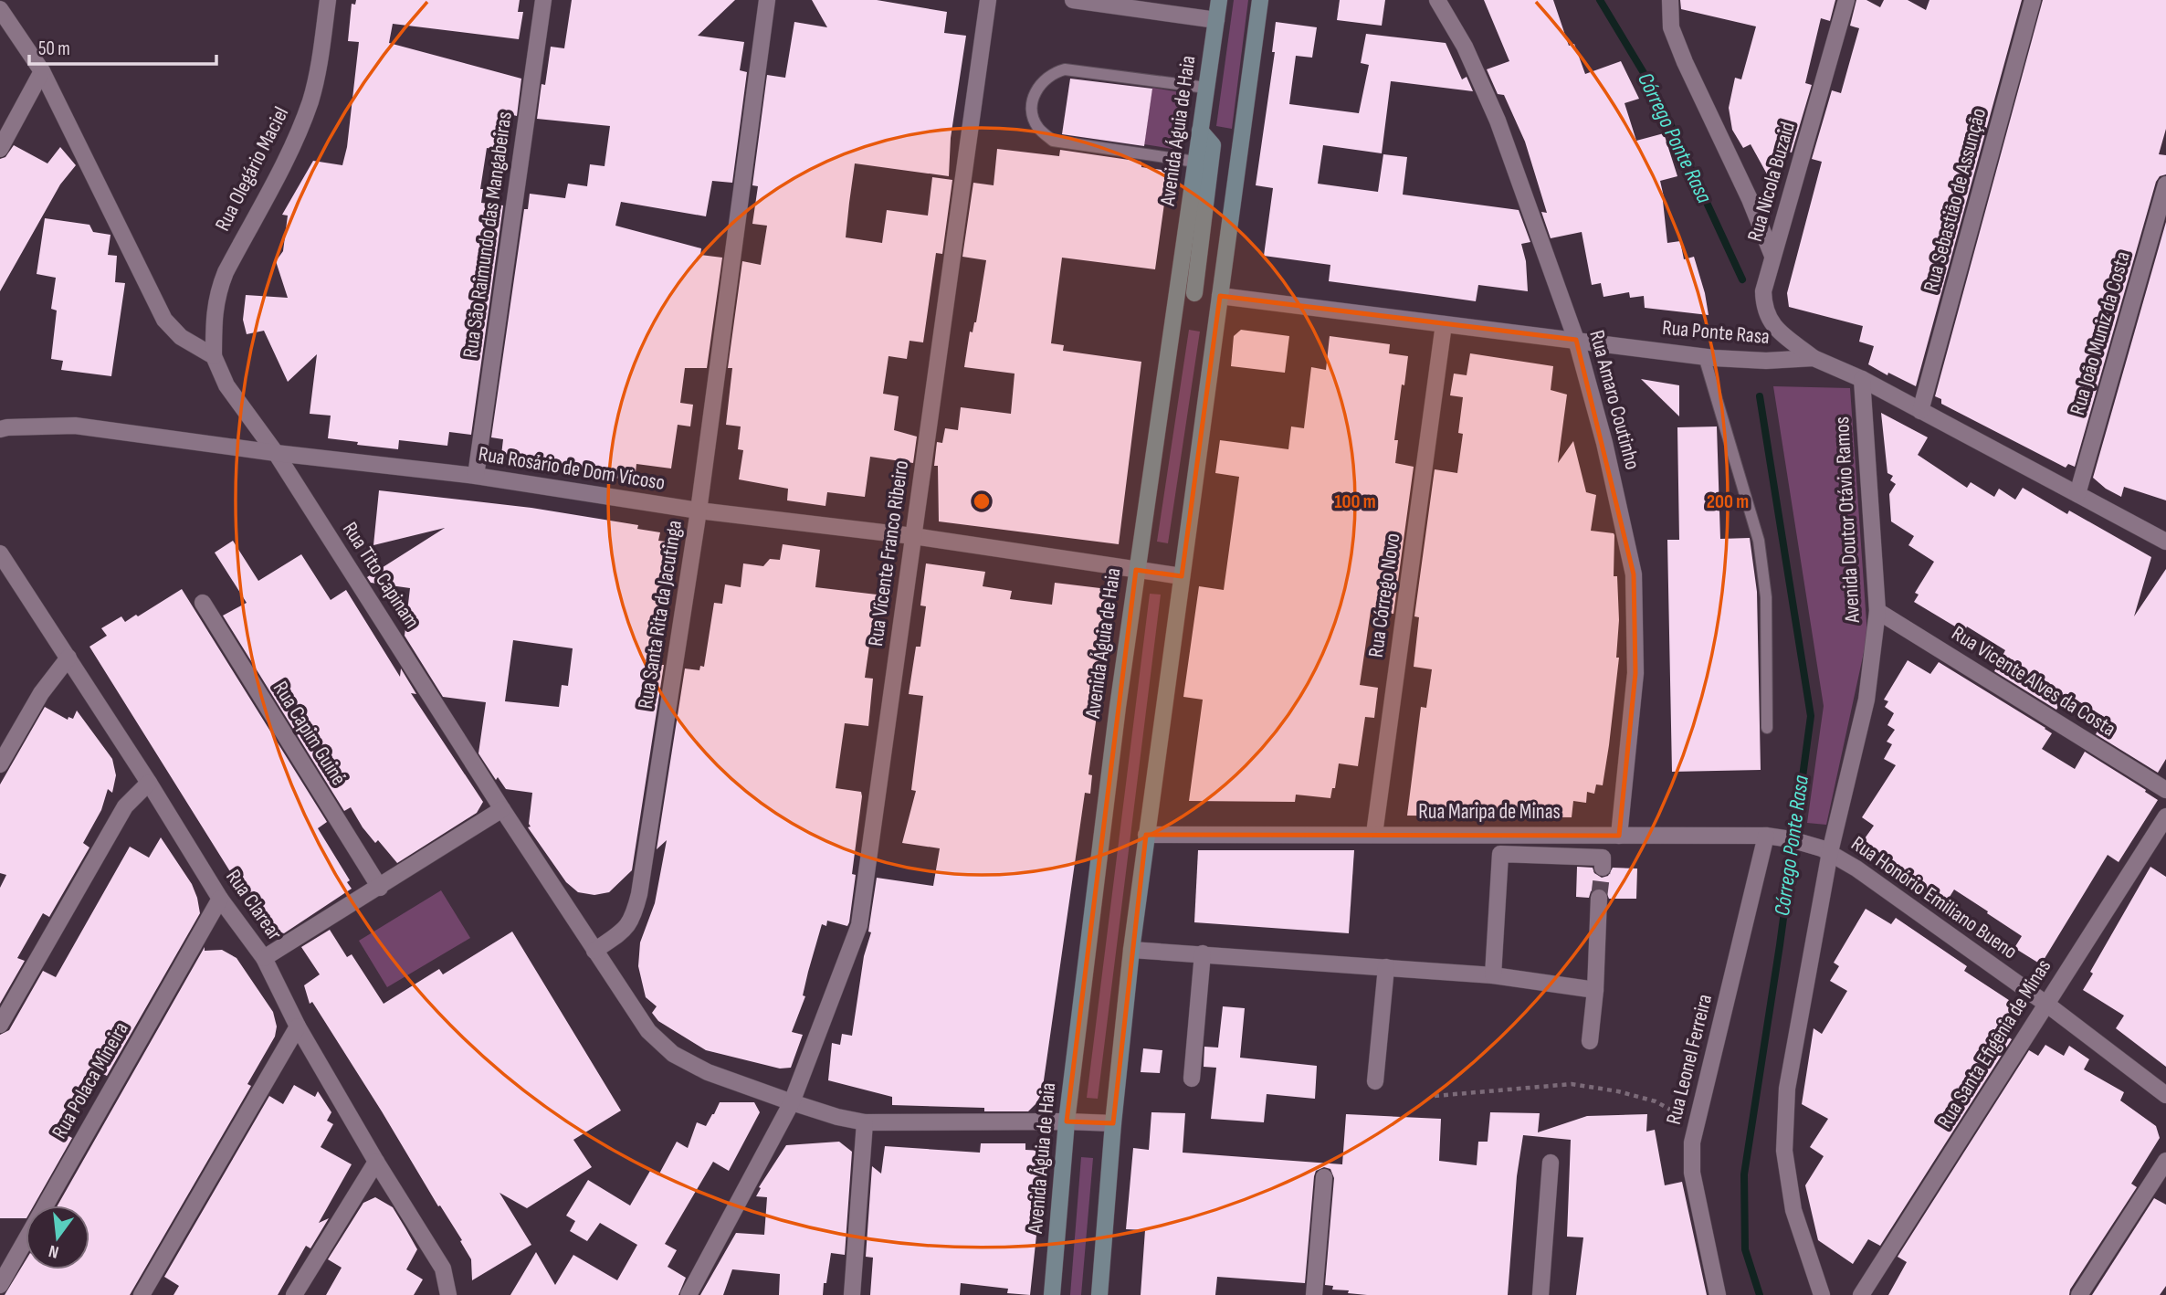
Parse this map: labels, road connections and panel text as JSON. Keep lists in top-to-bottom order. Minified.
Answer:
{"streets":{"main road":["Avenida Águia de Haia"],"street":["Rua Olegário Maciel","Rua Nicola Buzaid","Rua Sebastião de Assunção","Rua São Raimundo das Mangabeiras","Rua Ponte Rasa","Rua João Muniz da Costa","Rua Amaro Coutinho","Rua Rosário de Dom Vicoso","Avenida Doutor Otávio Ramos","Rua Vicente Franco Ribeiro","Rua Tito Capinam","Rua Córrego Novo","Rua Santa Rita da Jacutinga","Rua Vicente Alves da Costa","Rua Capim Guiné","Rua Maripa de Minas","Rua Honório Emiliano Bueno","Rua Clarear","Rua Santa Efigênia de Minas","Rua Leonel Ferreira","Rua Polaca Mineira"]},"crossings":[["Avenida Águia de Haia","Rua Rosário de Dom Vicoso"],["Avenida Águia de Haia","Rua Tito Capinam"],["Rua Olegário Maciel","Rua Tito Capinam"],["Rua Nicola Buzaid","Rua Ponte Rasa"],["Rua Sebastião de Assunção","Rua Ponte Rasa"],["Rua São Raimundo das Mangabeiras","Rua Rosário de Dom Vicoso"],["Rua Ponte Rasa","Rua João Muniz da Costa"],["Rua Ponte Rasa","Rua Amaro Coutinho"],["Rua Ponte Rasa","Avenida Doutor Otávio Ramos"],["Rua Ponte Rasa","Rua Córrego Novo"],["Rua Amaro Coutinho","Rua Maripa de Minas"],["Rua Rosário de Dom Vicoso","Rua Vicente Franco Ribeiro"],["Rua Rosário de Dom Vicoso","Rua Tito Capinam"],["Rua Rosário de Dom Vicoso","Rua Santa Rita da Jacutinga"],["Avenida Doutor Otávio Ramos","Rua Vicente Alves da Costa"],["Avenida Doutor Otávio Ramos","Rua Maripa de Minas"],["Avenida Doutor Otávio Ramos","Rua Honório Emiliano Bueno"],["Rua Vicente Franco Ribeiro","Rua Tito Capinam"],["Rua Tito Capinam","Rua Santa Rita da Jacutinga"],["Rua Córrego Novo","Rua Maripa de Minas"],["Rua Maripa de Minas","Rua Honório Emiliano Bueno"],["Rua Maripa de Minas","Rua Leonel Ferreira"],["Rua Honório Emiliano Bueno","Rua Santa Efigênia de Minas"],["Rua Clarear","Rua Polaca Mineira"]],"water":["Córrego Ponte Rasa"],"scale_bar":"50 m","north":"bottom","rings":["100 m","200 m"]}
